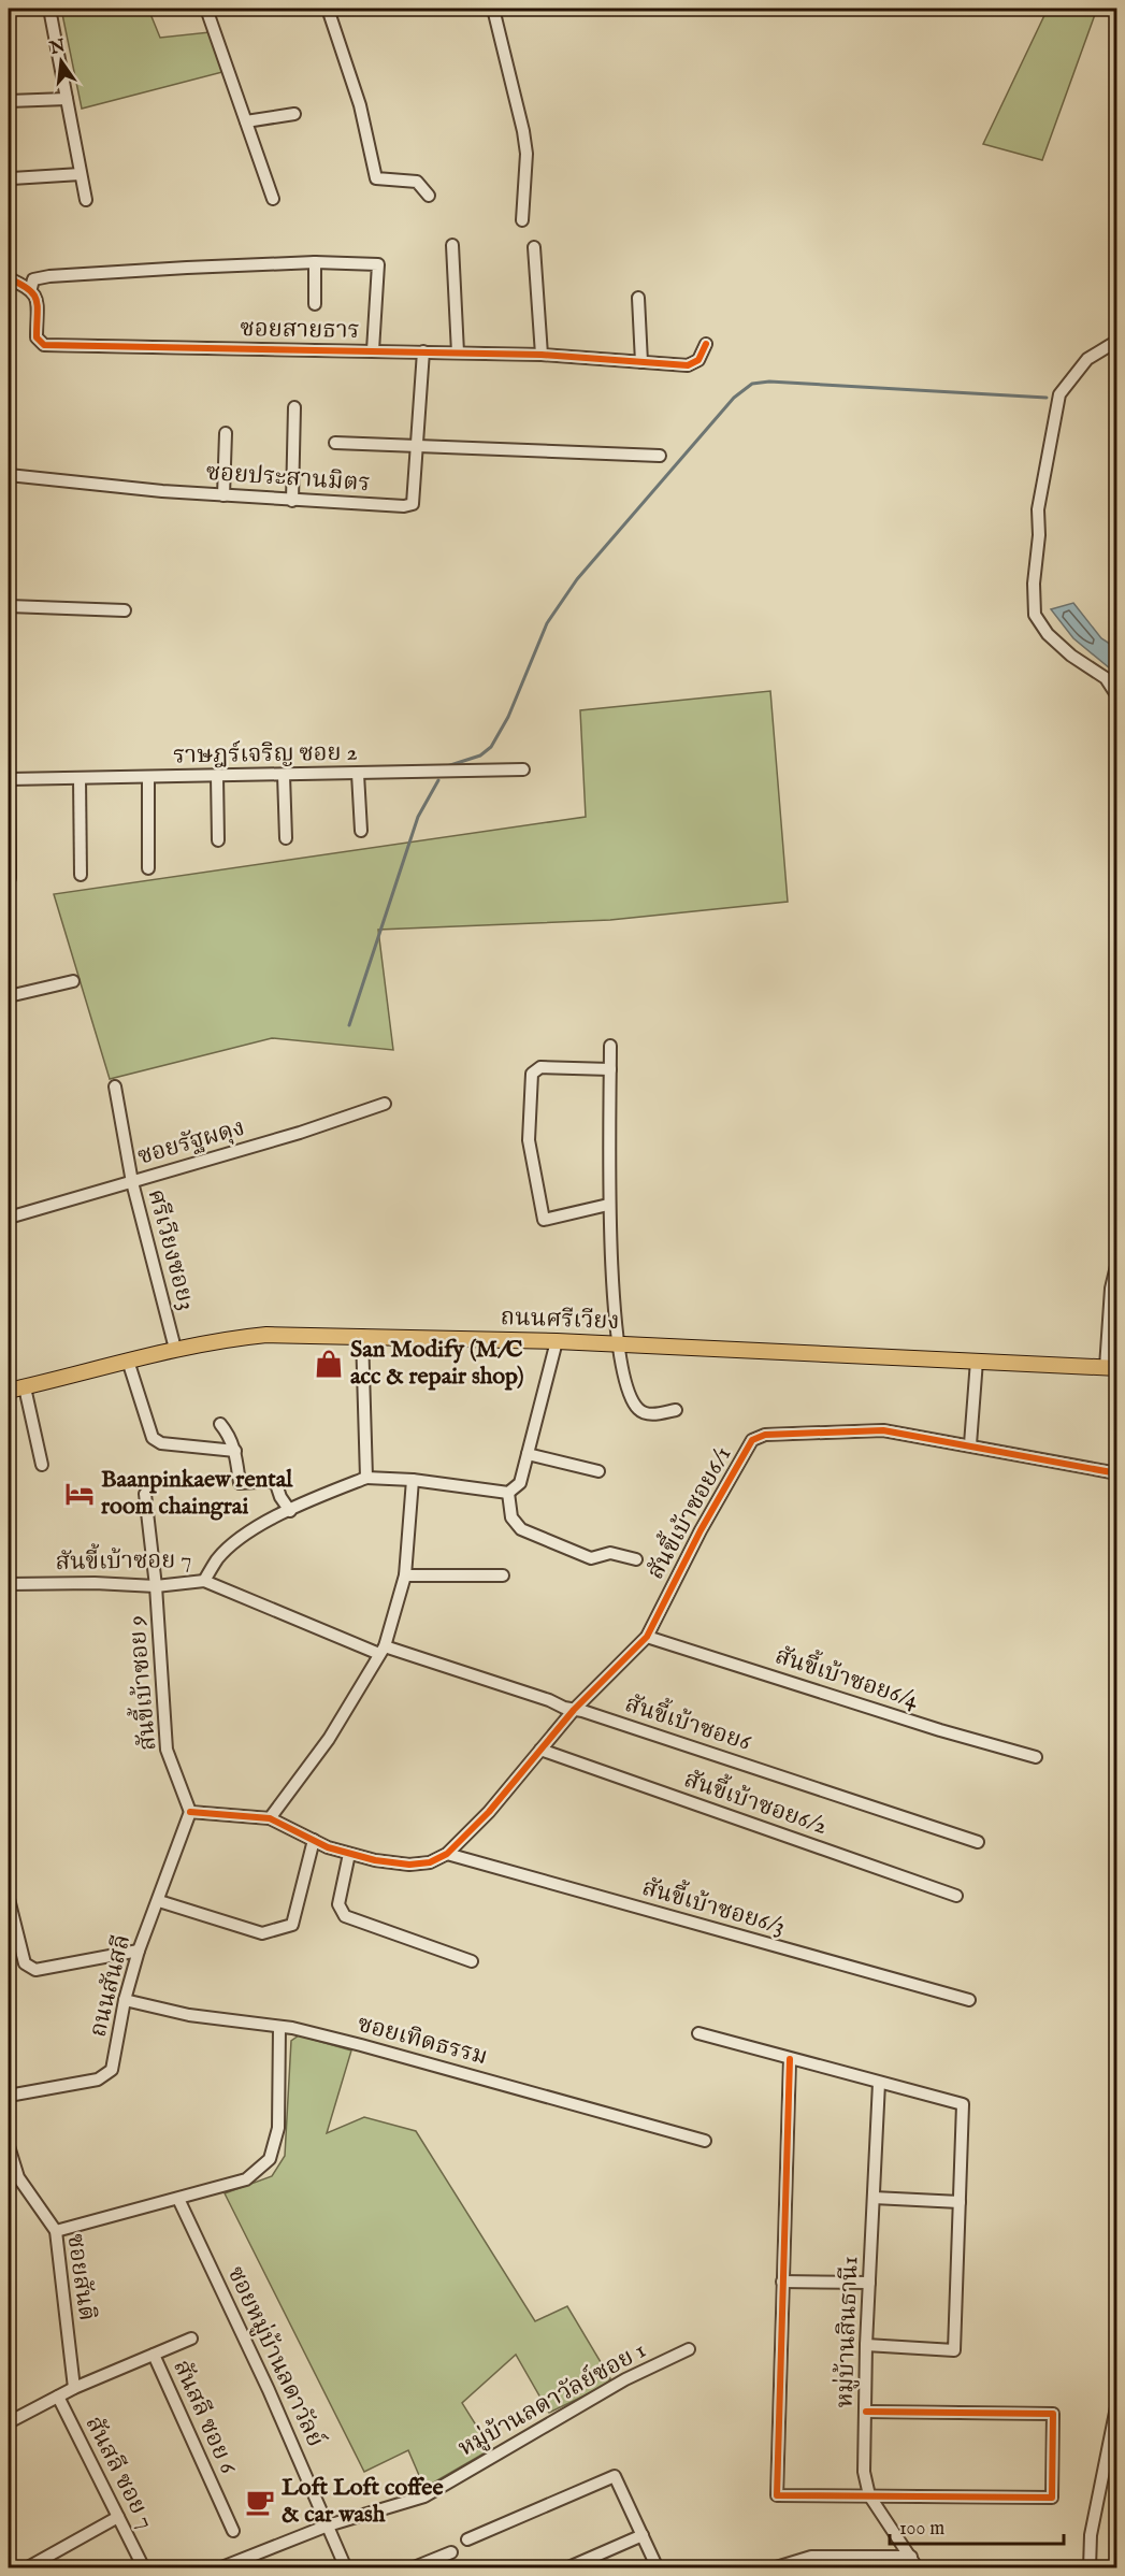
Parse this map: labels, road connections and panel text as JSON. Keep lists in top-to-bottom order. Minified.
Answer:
{"streets":{"main road":["ถนนศรีเวียง"],"street":["ซอยสายธาร","ซอยประสานมิตร","ราษฎร์เจริญ ซอย 2","ซอยรัฐผดุง","ศรีเวียงซอย3","สันขี้เบ้าซอย6/1","สันขี้เบ้าซอย 7","สันขี้เบ้าซอย6/4","สันขี้เบ้าซอย 9","สันขี้เบ้าซอย6","สันขี้เบ้าซอย6/2","สันขี้เบ้าซอย6/3","ถนนสันสลี","ซอยเทิดธรรม","ซอยสันติ","หมู่บ้านสินธานี1","ซอยหมู่บ้านลดาวัลย์","หมู่บ้านลดาวัลย์ซอย 1","สันสลี ซอย 6","สันสลี ซอย 7"]},"crossings":[["ซอยสายธาร","ซอยประสานมิตร"],["ซอยรัฐผดุง","ศรีเวียงซอย3"],["ศรีเวียงซอย3","ถนนศรีเวียง"],["สันขี้เบ้าซอย6/1","สันขี้เบ้าซอย6/4"],["สันขี้เบ้าซอย6/1","สันขี้เบ้าซอย6"],["สันขี้เบ้าซอย6/1","สันขี้เบ้าซอย6/2"],["สันขี้เบ้าซอย6/1","สันขี้เบ้าซอย6/3"],["สันขี้เบ้าซอย 7","สันขี้เบ้าซอย 9"],["สันขี้เบ้าซอย 7","สันขี้เบ้าซอย6"],["สันขี้เบ้าซอย 9","ถนนสันสลี"],["ถนนสันสลี","ซอยเทิดธรรม"],["ซอยหมู่บ้านลดาวัลย์","หมู่บ้านลดาวัลย์ซอย 1"]],"places":{"shop":["San Modify (M/C acc & repair shop)"],"hotel":["Baanpinkaew rental room chaingrai"],"cafe":["Loft Loft coffee & car wash"]},"scale_bar":"100 m","north":"top"}
